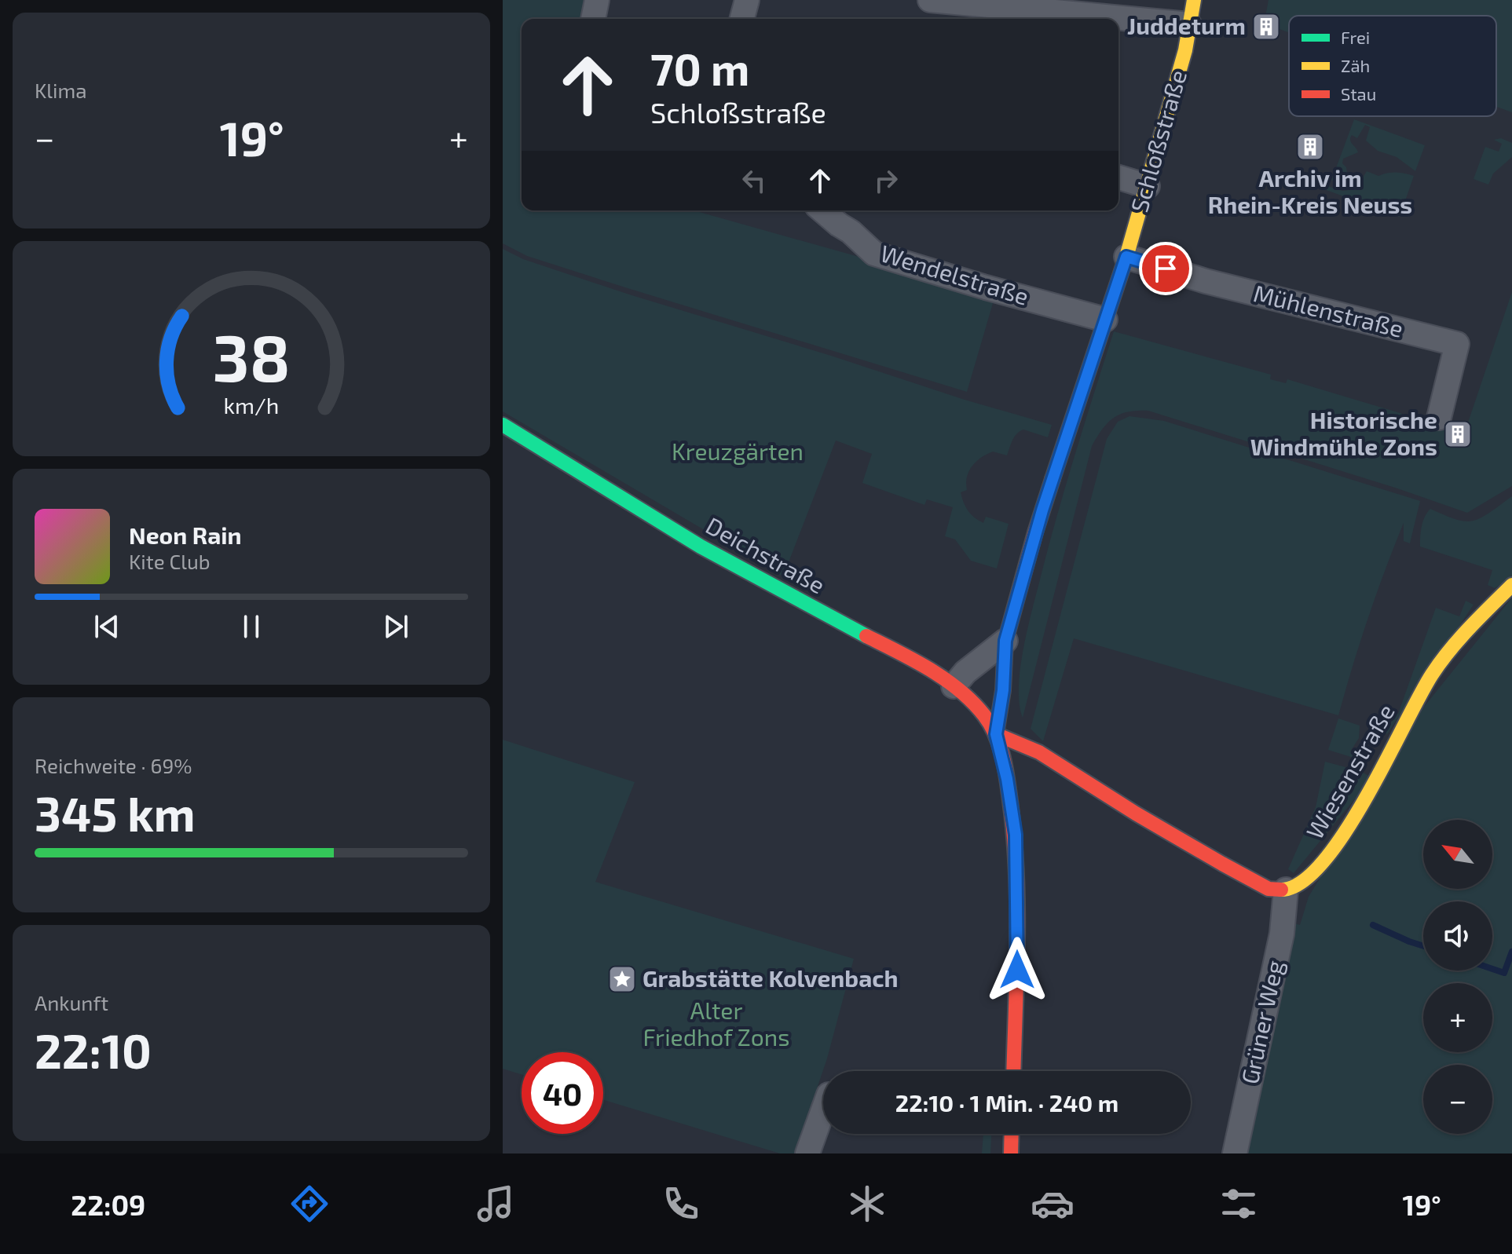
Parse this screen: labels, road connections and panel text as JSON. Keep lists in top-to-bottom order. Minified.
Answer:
{"streets":{"street":["Schloßstraße","Wendelstraße","Mühlenstraße","Deichstraße","Wiesenstraße","Grüner Weg"]},"crossings":[["Schloßstraße","Wendelstraße"],["Schloßstraße","Mühlenstraße"],["Schloßstraße","Deichstraße"],["Wiesenstraße","Grüner Weg"]],"parks":["Kreuzgärten","Alter Friedhof Zons"],"places":{"building":["Juddeturm","Archiv im Rhein-Kreis Neuss","Historische Windmühle Zons"],"place":["Grabstätte Kolvenbach"]},"legend":["Frei","Zäh","Stau"],"north":"top left","page":{"tile":["Klima",["Reichweite · 69%","345 km"],["Ankunft","22:10"]],"turn":["70 m","Schloßstraße"],"heat":["−","19°","+"],"song":["Neon Rain","Kite Club"],"map_buttons":["+","−"],"limit":"40","trip":"22:10 · 1 Min. · 240 m","tabs":["22:09","19°"],"gauge":["38","km/h"]}}
